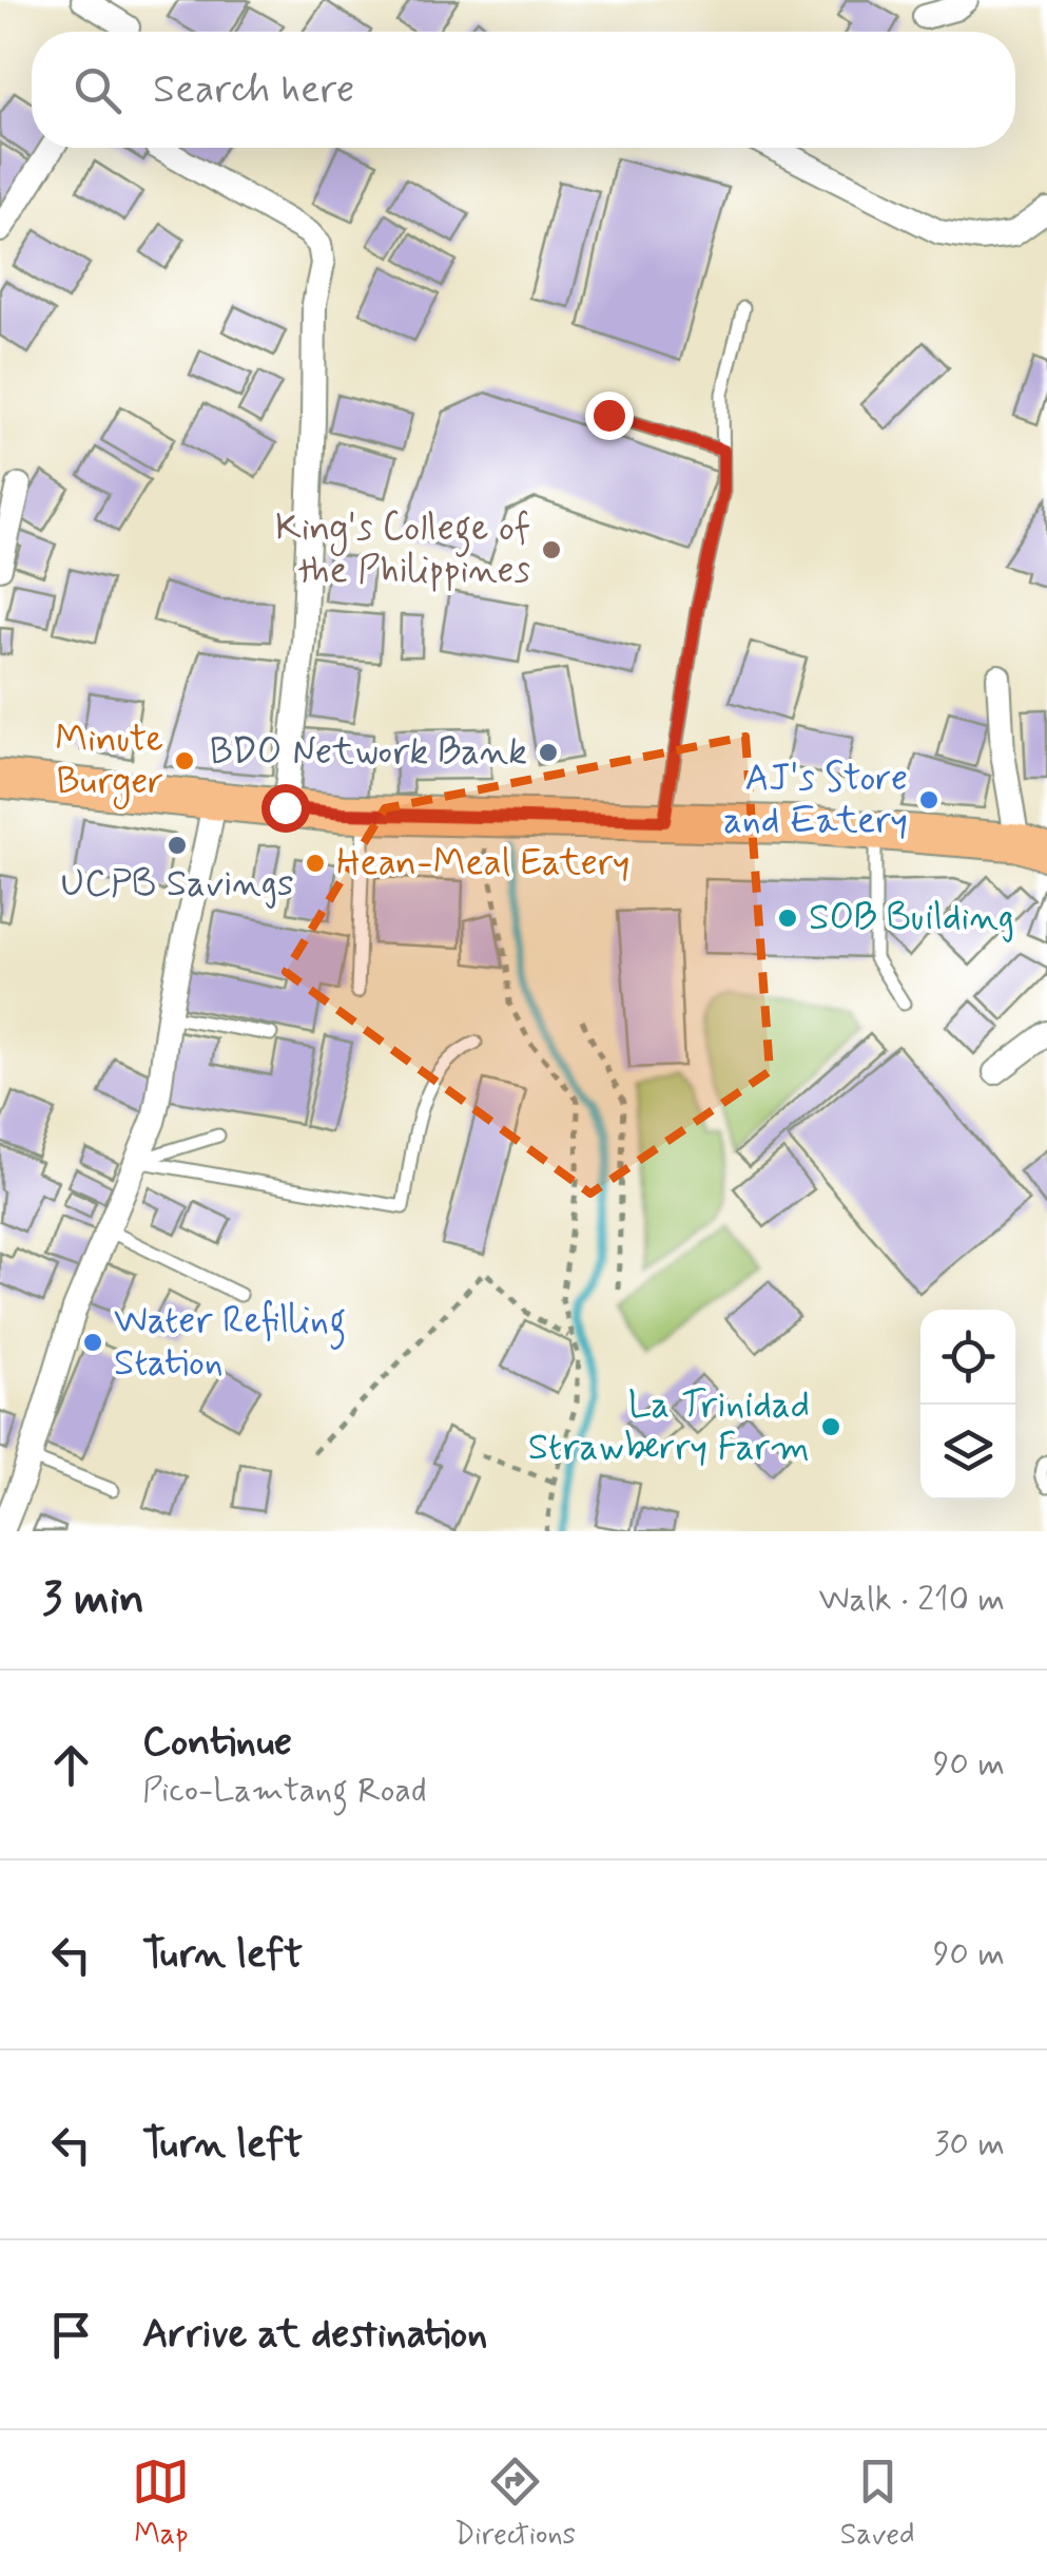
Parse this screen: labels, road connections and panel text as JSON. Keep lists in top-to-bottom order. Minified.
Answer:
{"places":["King's College of the Philippines","BDO Network Bank","Minute Burger","AJ's Store and Eatery","UCPB Savings","Hean-Meal Eatery","SOB Building","Water Refilling Station","La Trinidad Strawberry Farm"],"page":{"search":"Search here","heading":["3 min","Walk · 210 m"],"list":[["Continue","Pico-Lamtang Road","90 m"],["Turn left","90 m"],["Turn left","30 m"],"Arrive at destination"],"nav":["Map","Directions","Saved"]}}
